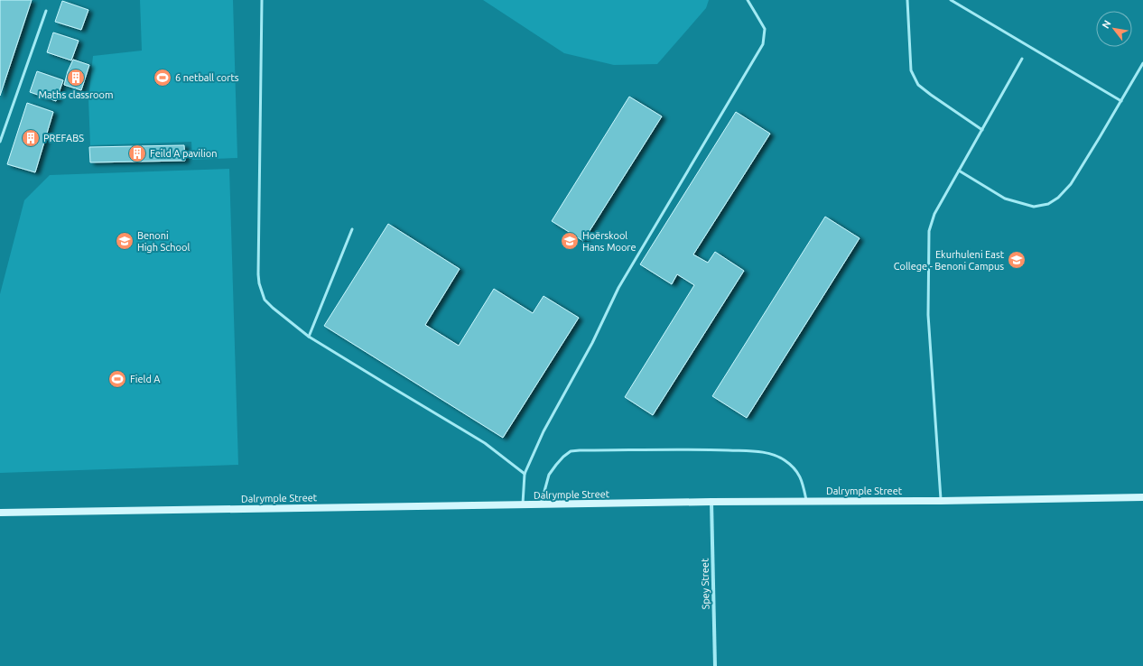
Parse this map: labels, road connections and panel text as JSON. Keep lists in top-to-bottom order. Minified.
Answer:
{"streets":{"street":["Dalrymple Street","Spey Street"]},"crossings":[["Dalrymple Street","Spey Street"]],"places":{"building":["Maths classroom","PREFABS","Feild A pavilion"],"sports":["6 netball corts","Field A"],"school or university":["Benoni High School","Hoërskool Hans Moore","Ekurhuleni East College - Benoni Campus"]},"north":"top left"}
